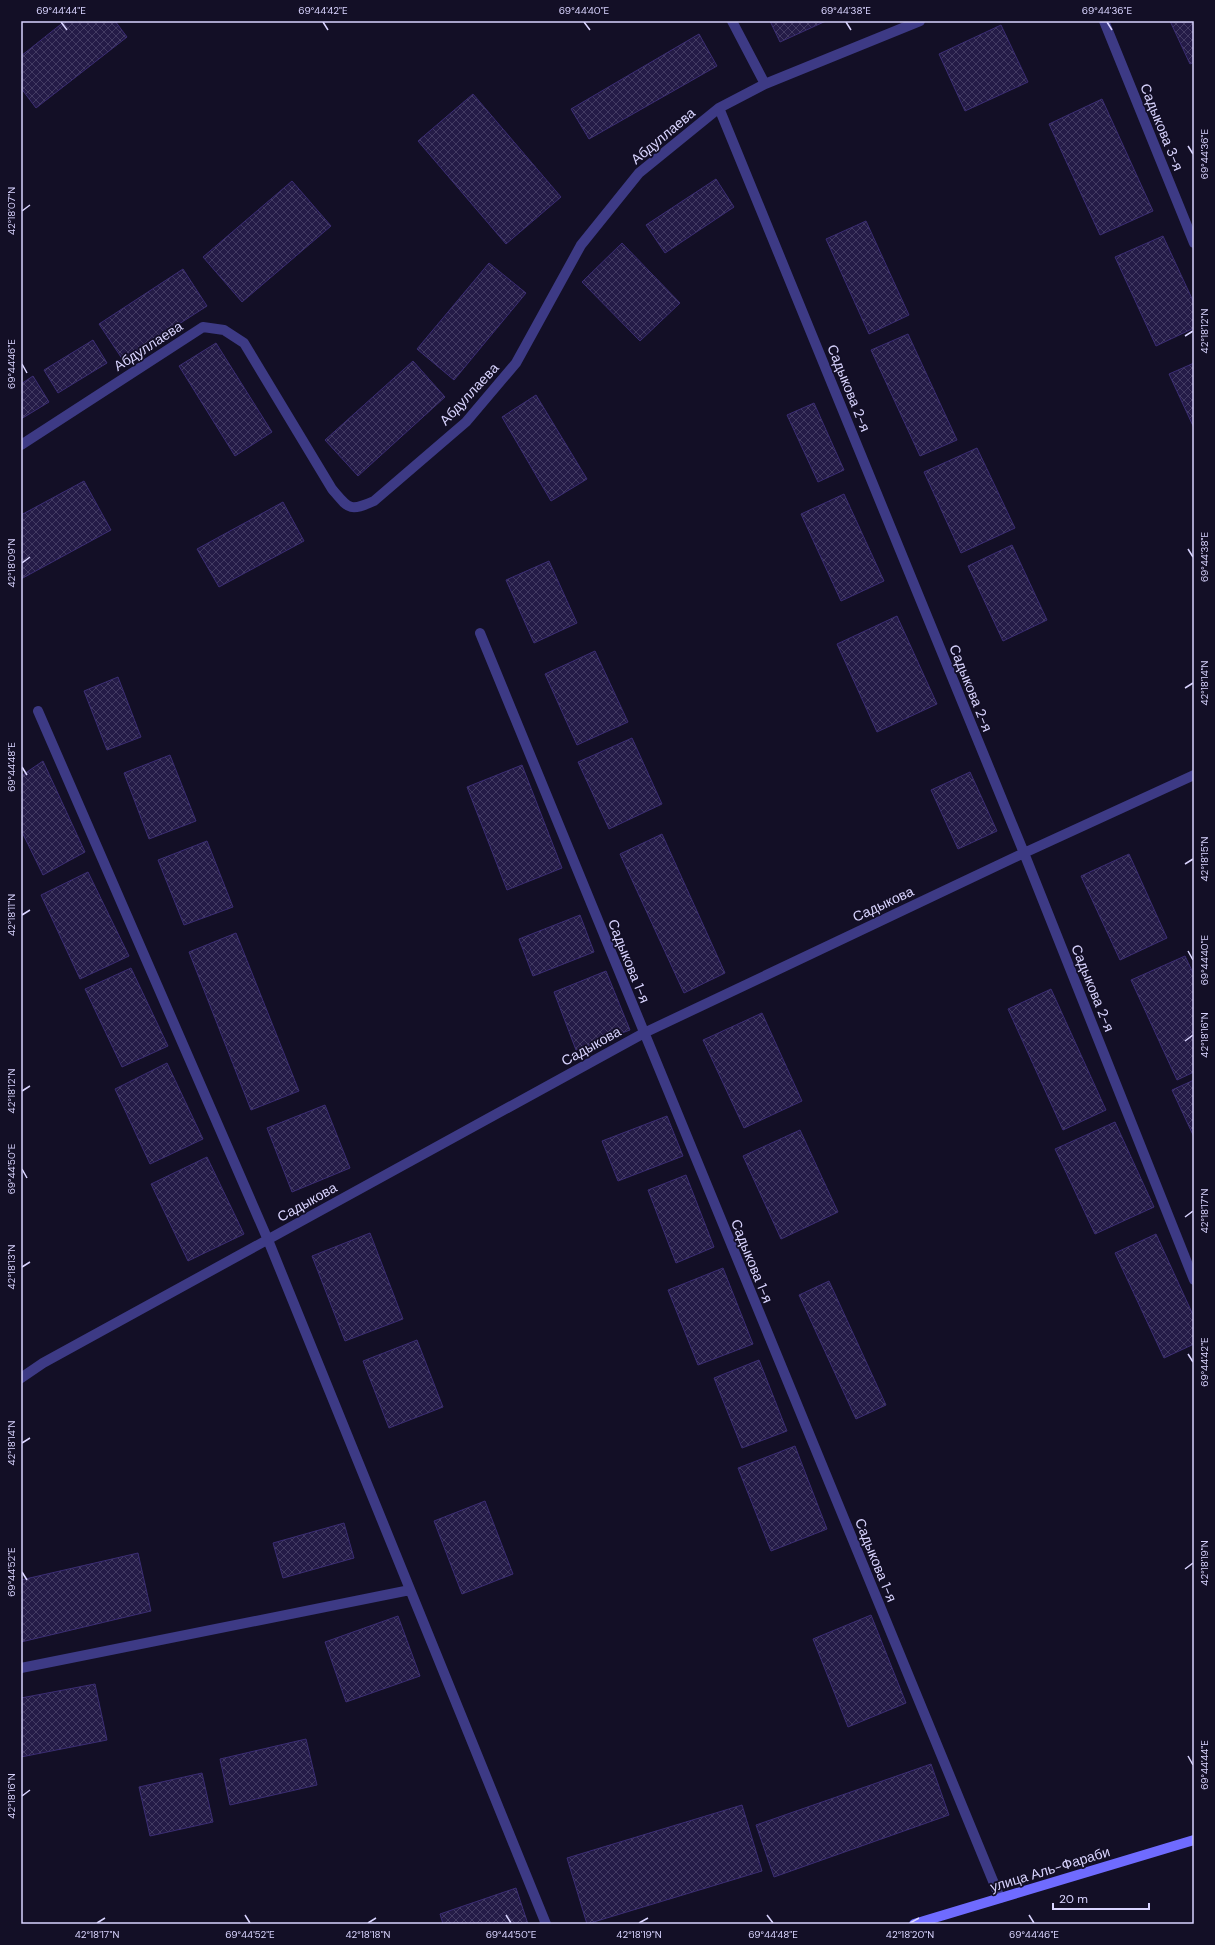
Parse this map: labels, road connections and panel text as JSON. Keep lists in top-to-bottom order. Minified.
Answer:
{"streets":{"main road":["улица Аль-Фараби"],"street":["Садыкова 3-я","Абдуллаева","Садыкова 2-я","Садыкова","Садыкова 1-я"]},"crossings":[["Абдуллаева","Садыкова 2-я"],["Садыкова 2-я","Садыкова"],["Садыкова","Садыкова 1-я"],["Садыкова 1-я","улица Аль-Фараби"]],"scale_bar":"20 m","coordinates":["69°44'44\"E","69°44'42\"E","69°44'40\"E","69°44'38\"E","69°44'36\"E","42°18'07\"N","42°18'12\"N","69°44'46\"E","42°18'09\"N","42°18'14\"N","69°44'48\"E","42°18'15\"N","42°18'11\"N","42°18'16\"N","69°44'50\"E","42°18'17\"N","42°18'13\"N","42°18'19\"N","69°44'52\"E","42°18'18\"N","42°18'20\"N"]}
